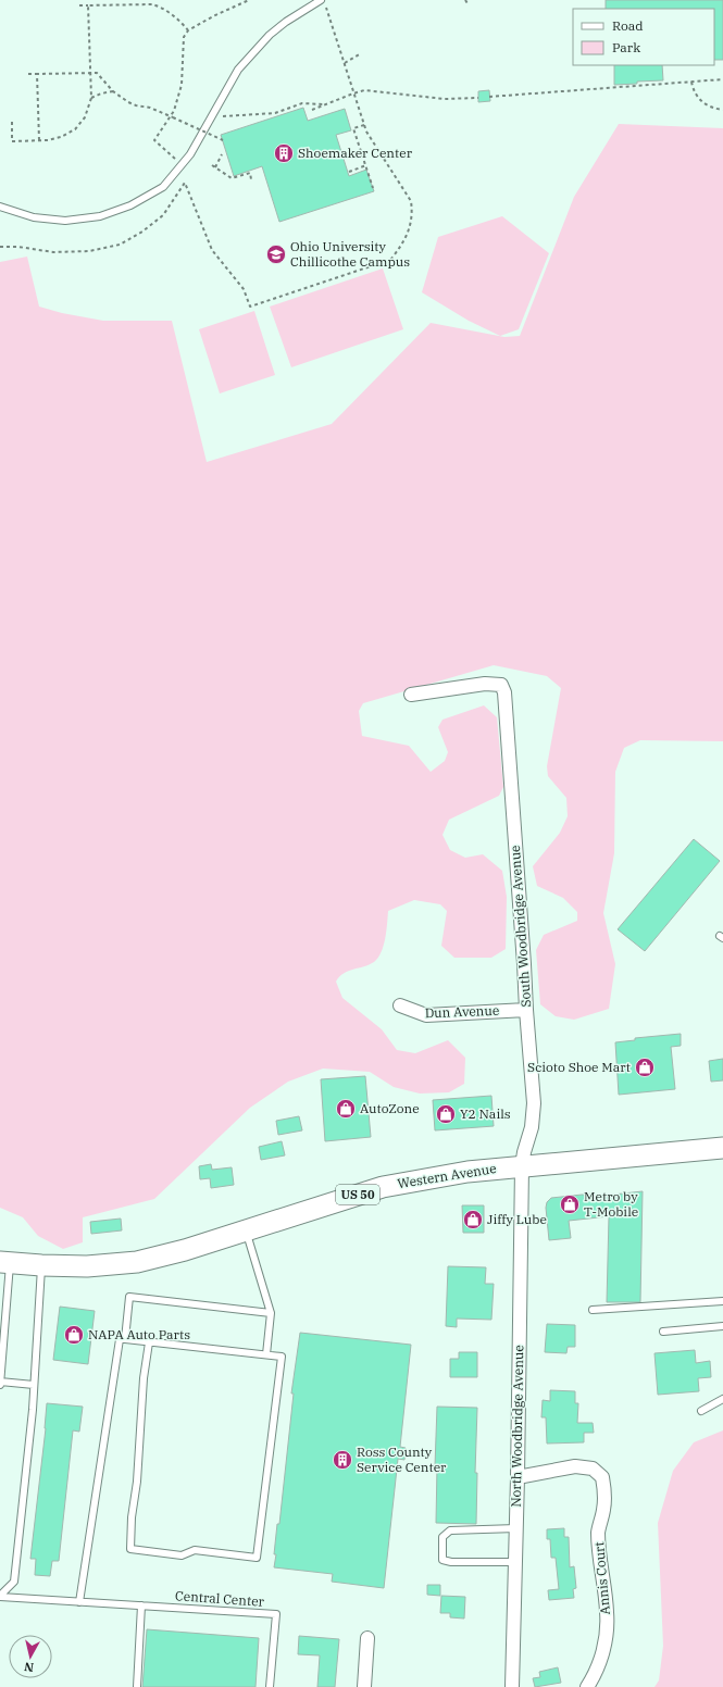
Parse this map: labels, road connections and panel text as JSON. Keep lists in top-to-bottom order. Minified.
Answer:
{"streets":{"main road":["Western Avenue","US 50"],"street":["South Woodbridge Avenue","Dun Avenue","North Woodbridge Avenue","Annis Court"],"lane":["Central Center"]},"crossings":[["South Woodbridge Avenue","Dun Avenue"],["South Woodbridge Avenue","Western Avenue"],["South Woodbridge Avenue","North Woodbridge Avenue"],["Western Avenue","North Woodbridge Avenue"],["North Woodbridge Avenue","Annis Court"]],"places":{"building":["Shoemaker Center","Ross County Service Center"],"school or university":["Ohio University Chillicothe Campus"],"shop":["Scioto Shoe Mart","AutoZone","Y2 Nails","Metro by T-Mobile","Jiffy Lube","NAPA Auto Parts"]},"legend":["Road","Park"],"north":"bottom"}
